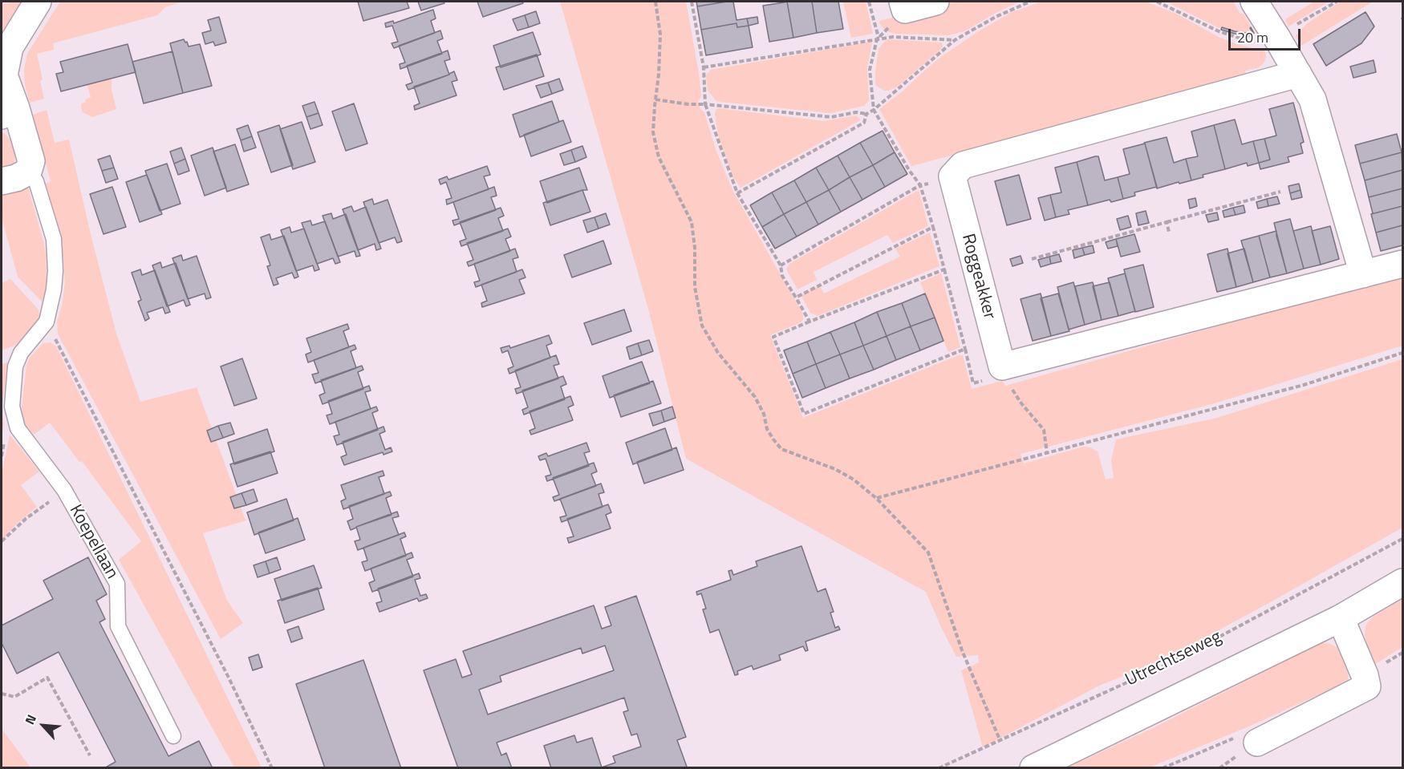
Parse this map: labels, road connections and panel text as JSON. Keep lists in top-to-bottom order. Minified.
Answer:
{"streets":{"street":["Roggeakker","Utrechtseweg"],"lane":["Koepellaan"]},"scale_bar":"20 m","north":"top left"}
